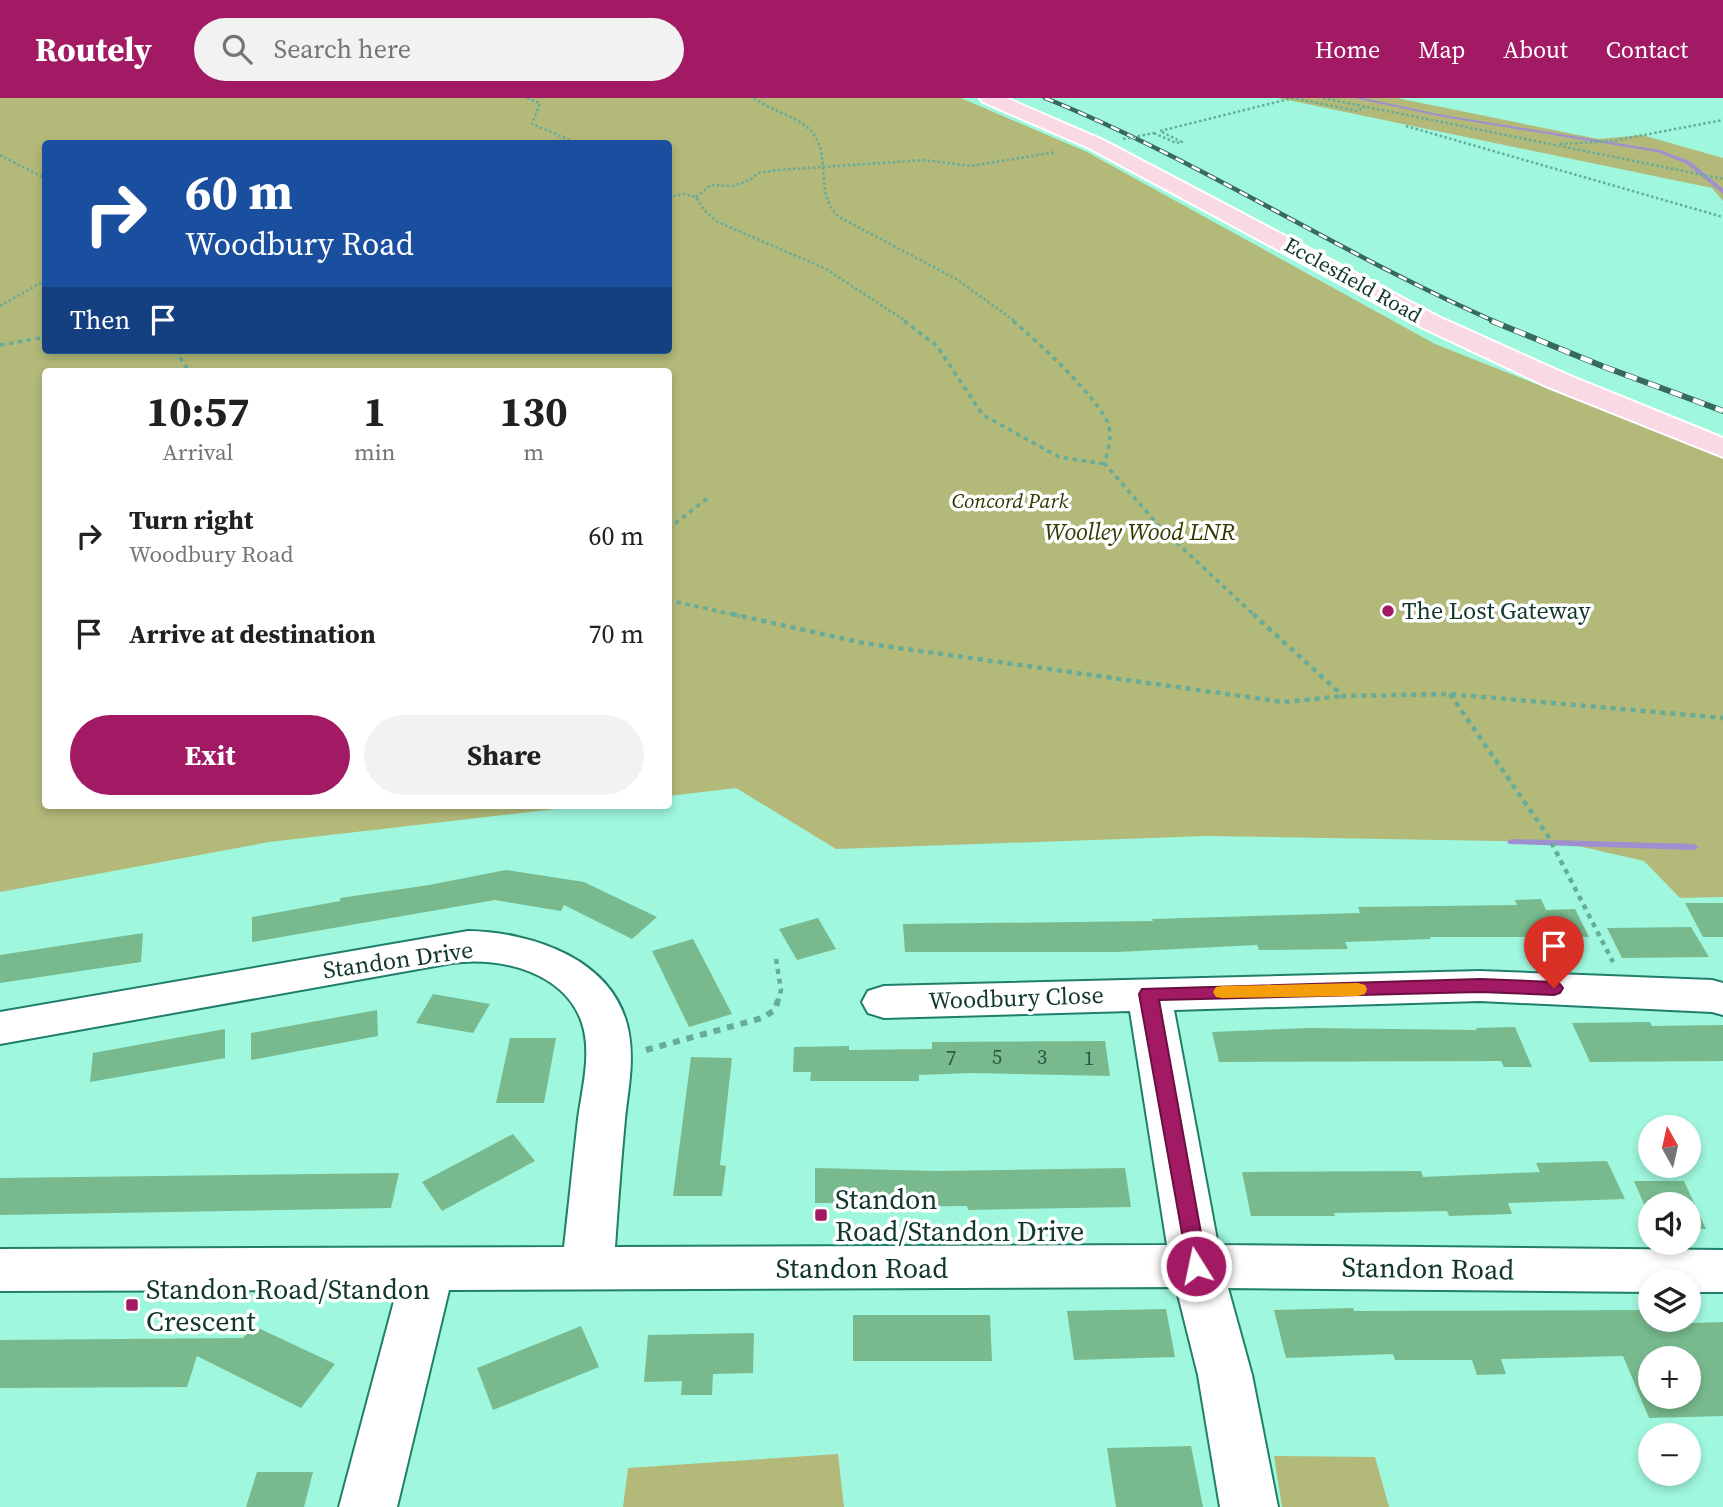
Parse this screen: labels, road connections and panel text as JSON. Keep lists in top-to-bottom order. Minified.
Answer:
{"streets":{"main road":["Ecclesfield Road"],"street":["Standon Drive","Woodbury Close","Standon Road"]},"crossings":[["Standon Drive","Standon Road"]],"parks":["Concord Park","Woolley Wood LNR"],"places":{"other":["The Lost Gateway"],"transit":["Standon Road/Standon Drive","Standon Road/Standon Crescent"]},"house_numbers":["5","3","7","1"],"north":"top","page":{"header":"Routely","search":"Search here","nav":["Home","Map","About","Contact"],"turn":["60 m","Woodbury Road"],"then":"Then","eta":["10:57","Arrival","1","min","130","m"],"list":[{"name":"Turn right","note":"Woodbury Road","value":"60 m"},{"name":"Arrive at destination","value":"70 m"}],"buttons":["Exit","Share"],"map_buttons":["+","−"]}}
